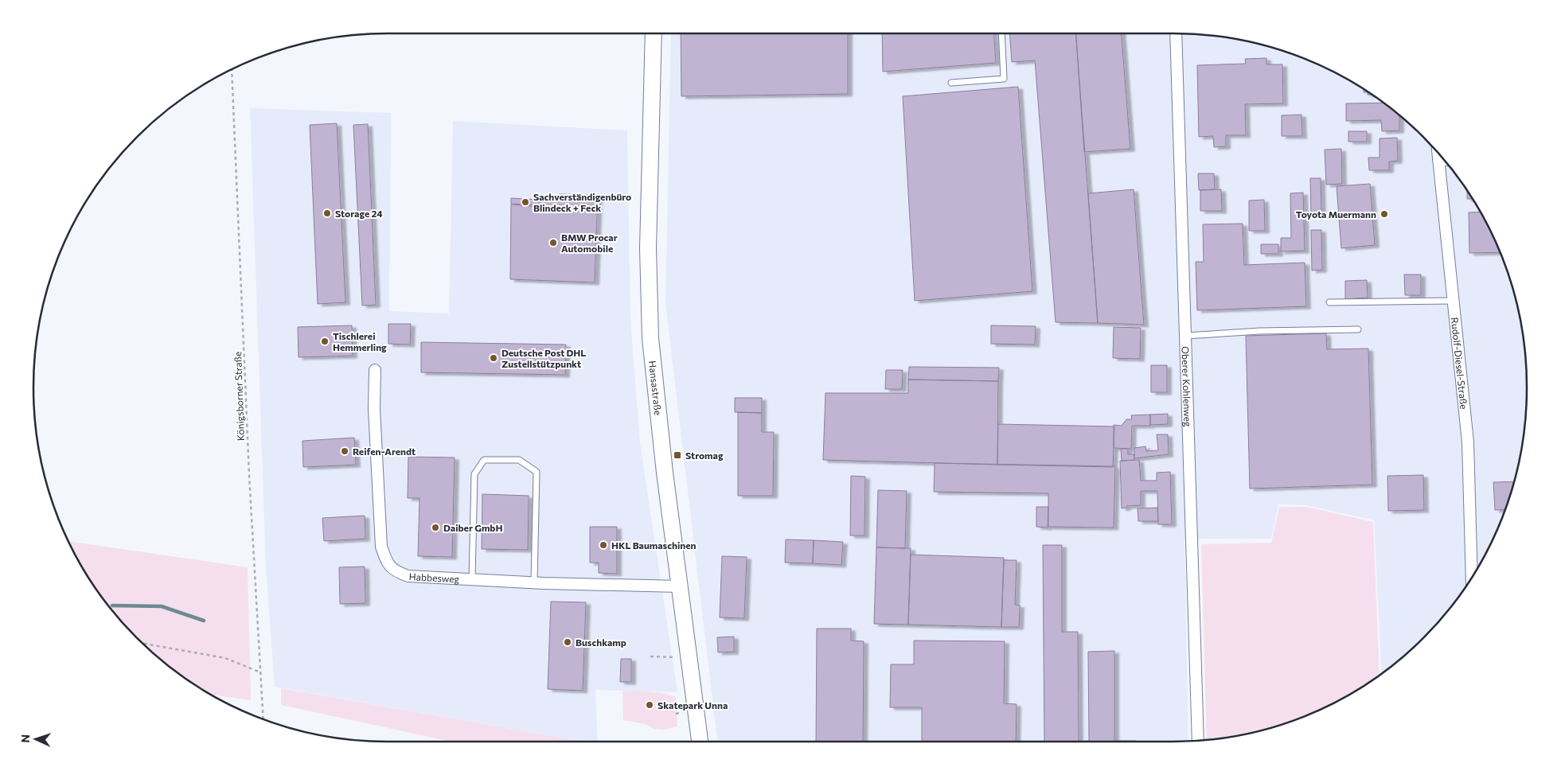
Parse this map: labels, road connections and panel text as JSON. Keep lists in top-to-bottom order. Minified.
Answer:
{"streets":{"main road":["Hansastraße"],"street":["Rudolf-Diesel-Straße","Oberer Kohlenweg","Habbesweg"],"path":["Königsborner Straße"]},"crossings":[["Hansastraße","Habbesweg"]],"places":{"other":["Sachverständigenbüro Blindeck + Feck","Storage 24","Toyota Muermann","BMW Procar Automobile","Tischlerei Hemmerling","Deutsche Post DHL Zustellstützpunkt","Reifen-Arendt","Daiber GmbH","HKL Baumaschinen","Buschkamp","Skatepark Unna"],"transit":["Stromag"]},"north":"left"}
